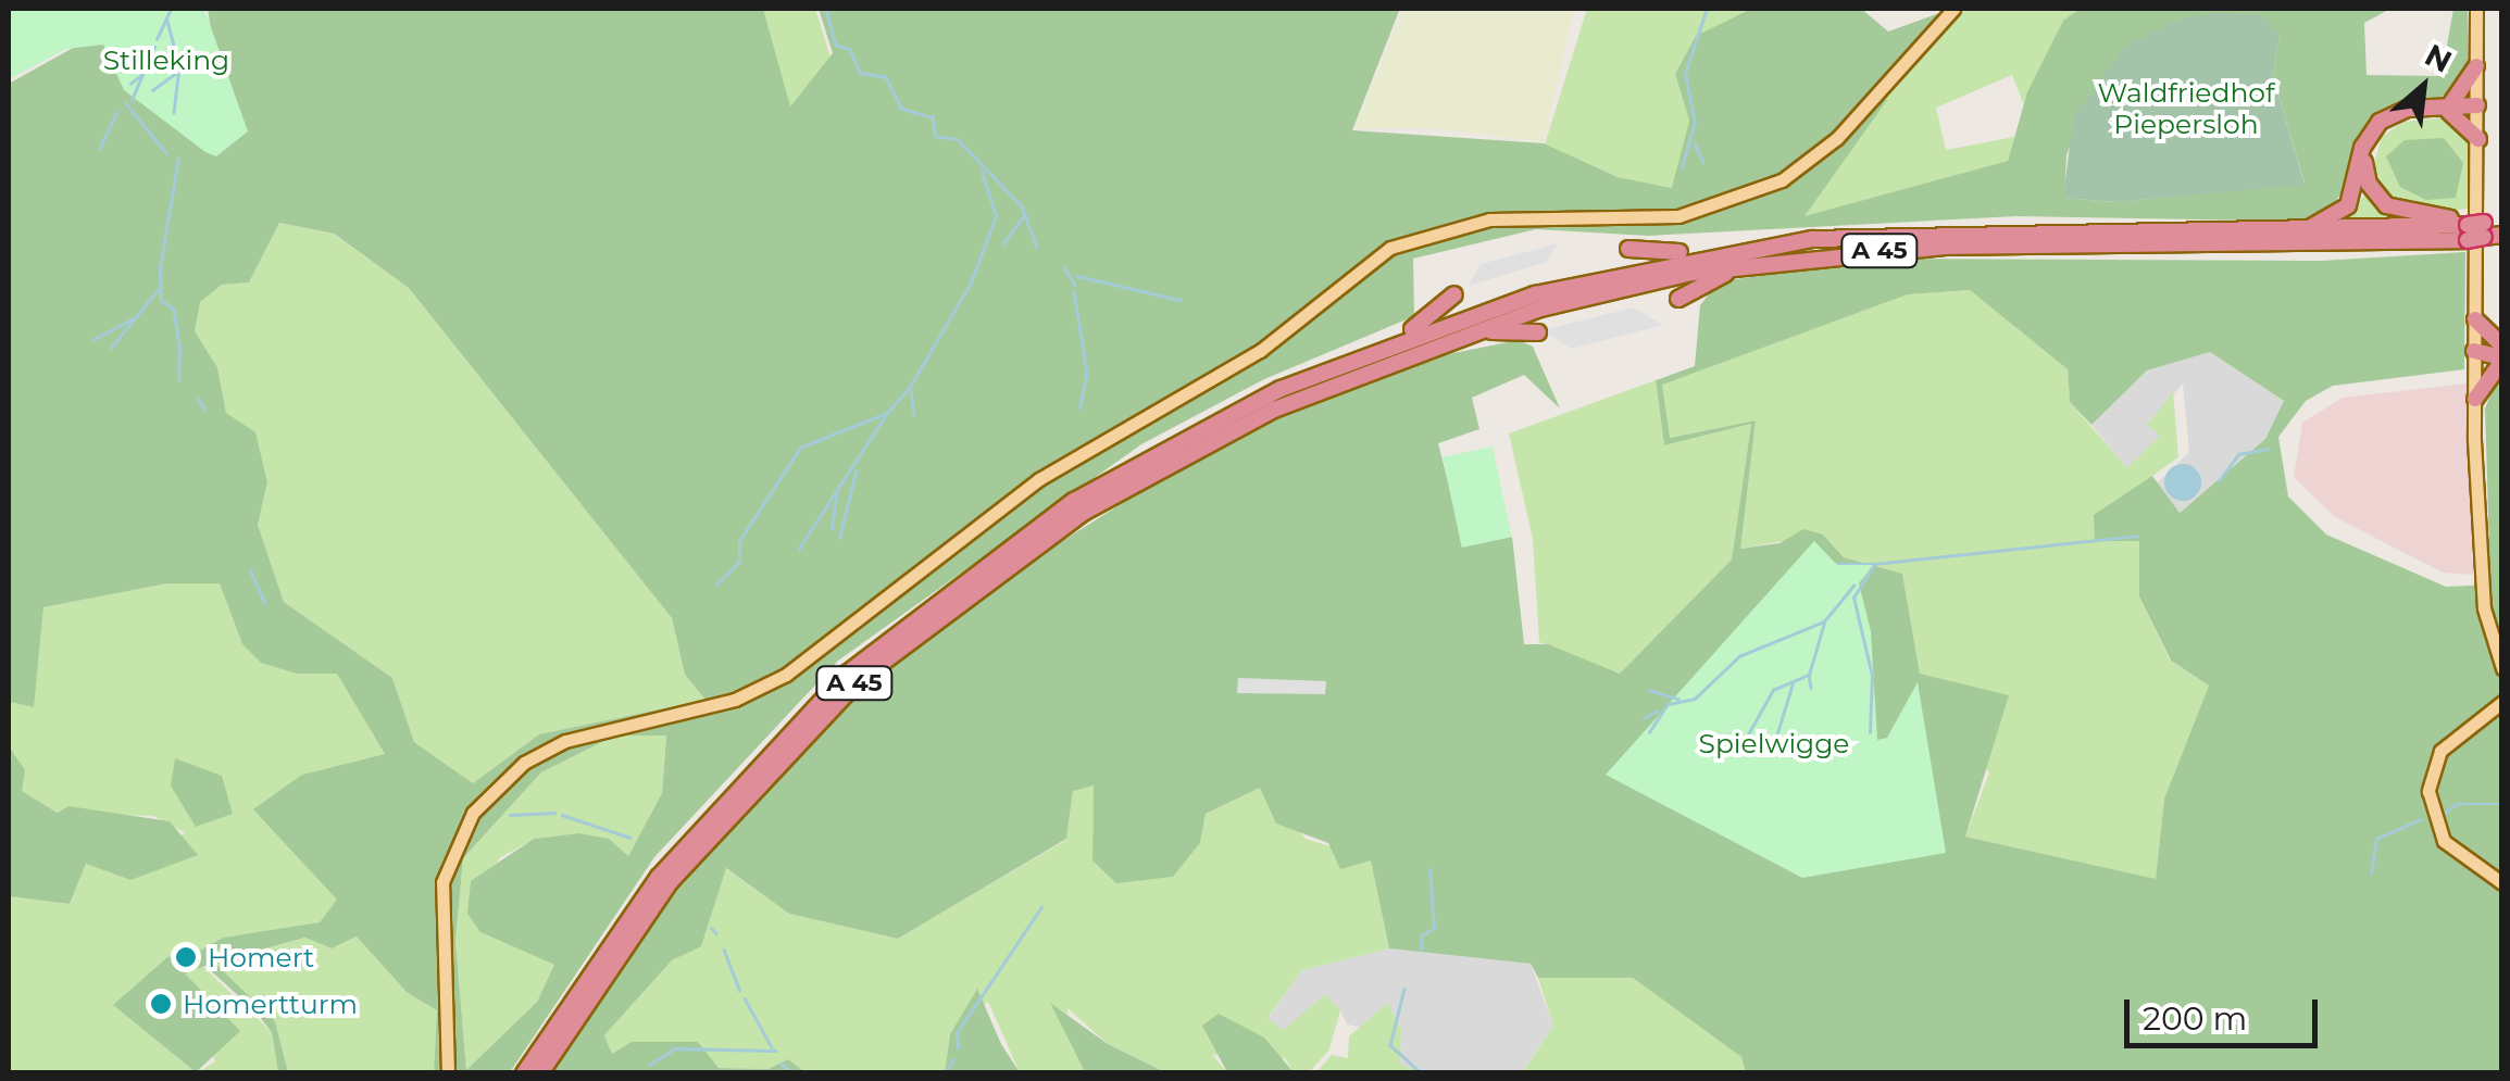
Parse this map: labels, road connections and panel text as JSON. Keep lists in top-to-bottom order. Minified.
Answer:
{"streets":{"highway":["A 45"]},"parks":["Stilleking","Waldfriedhof Piepersloh","Spielwigge"],"places":["Homert","Homertturm"],"scale_bar":"200 m","north":"top right"}
